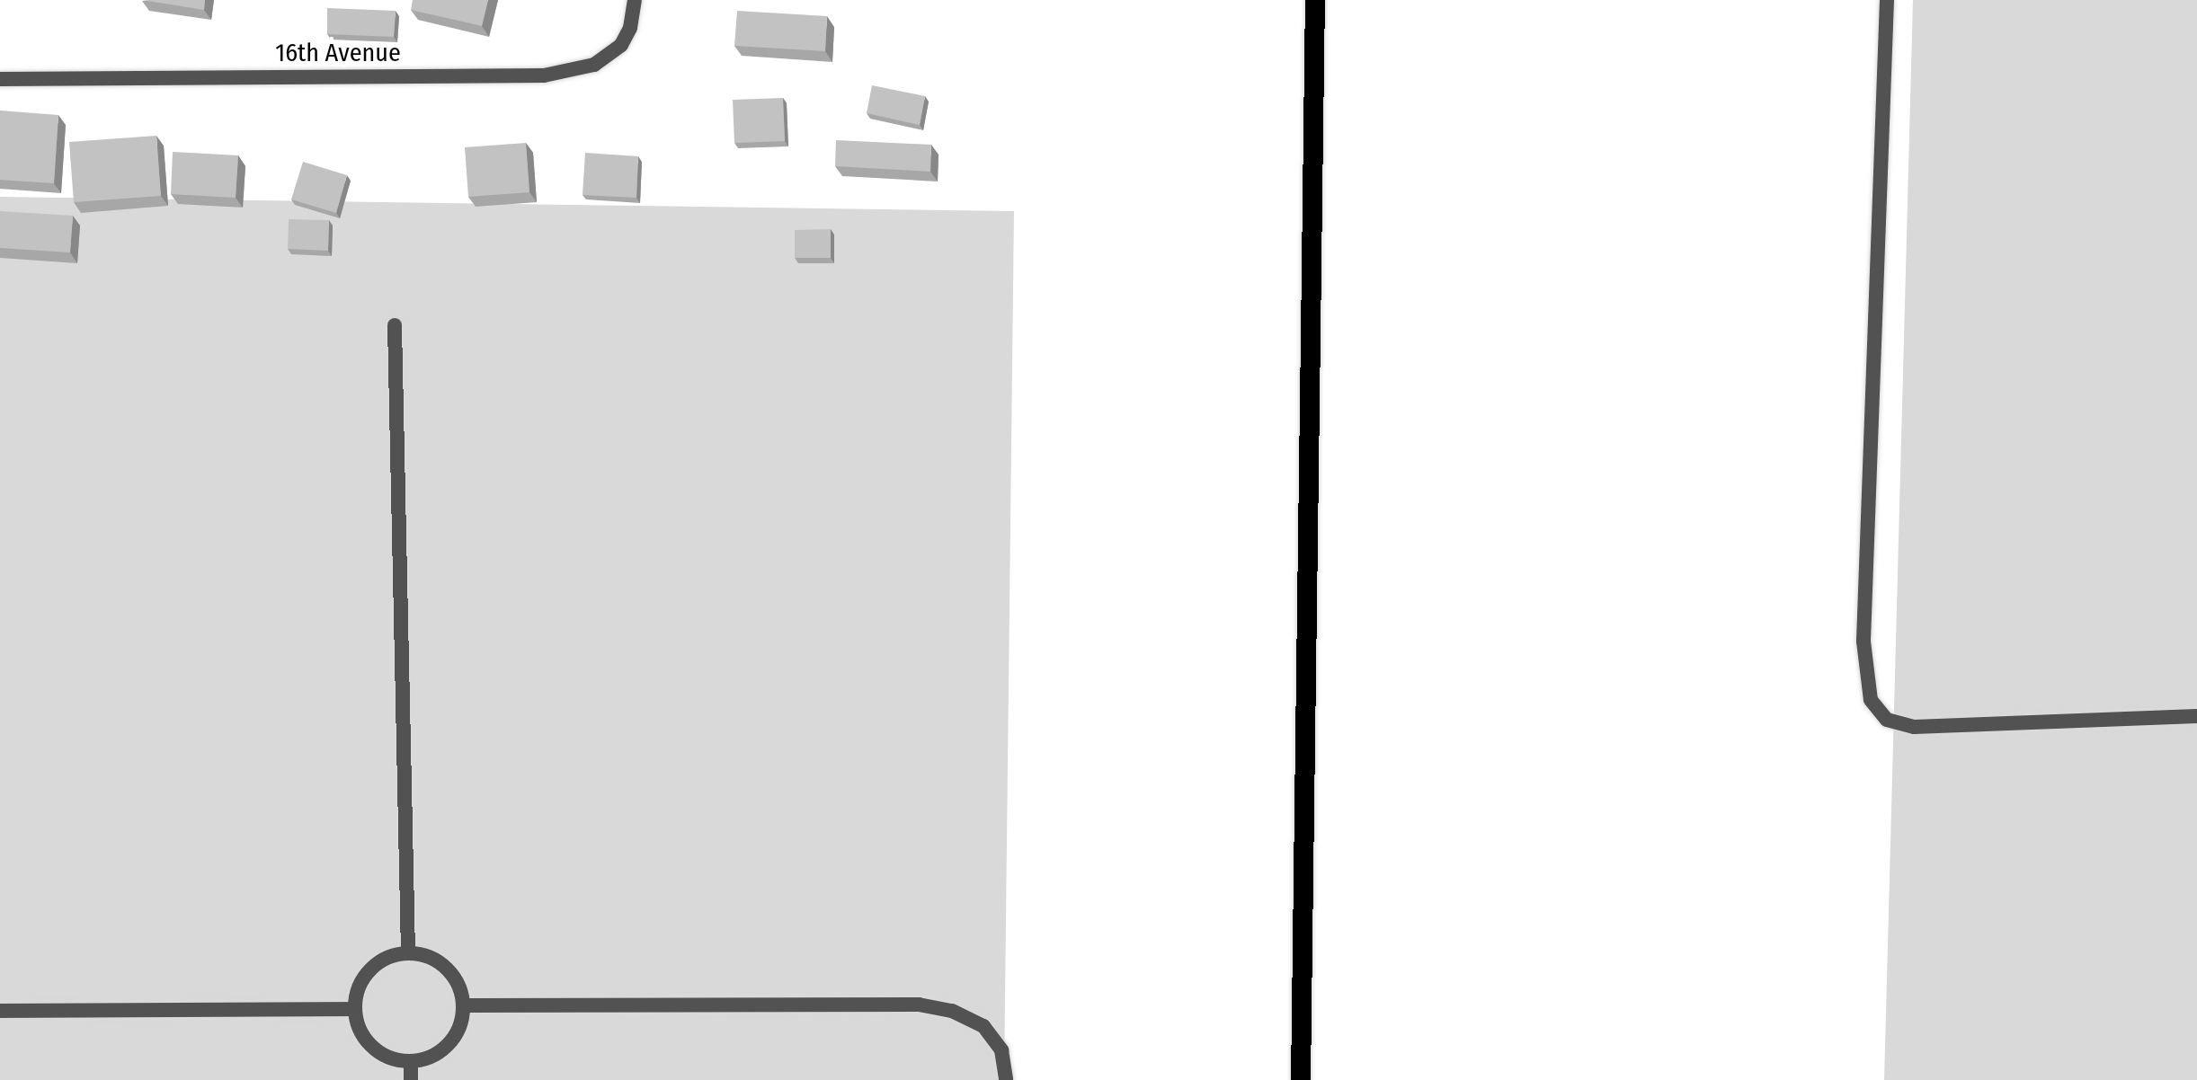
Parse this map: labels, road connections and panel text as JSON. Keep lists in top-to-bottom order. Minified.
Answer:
{"streets":{"street":["16th Avenue"]}}
